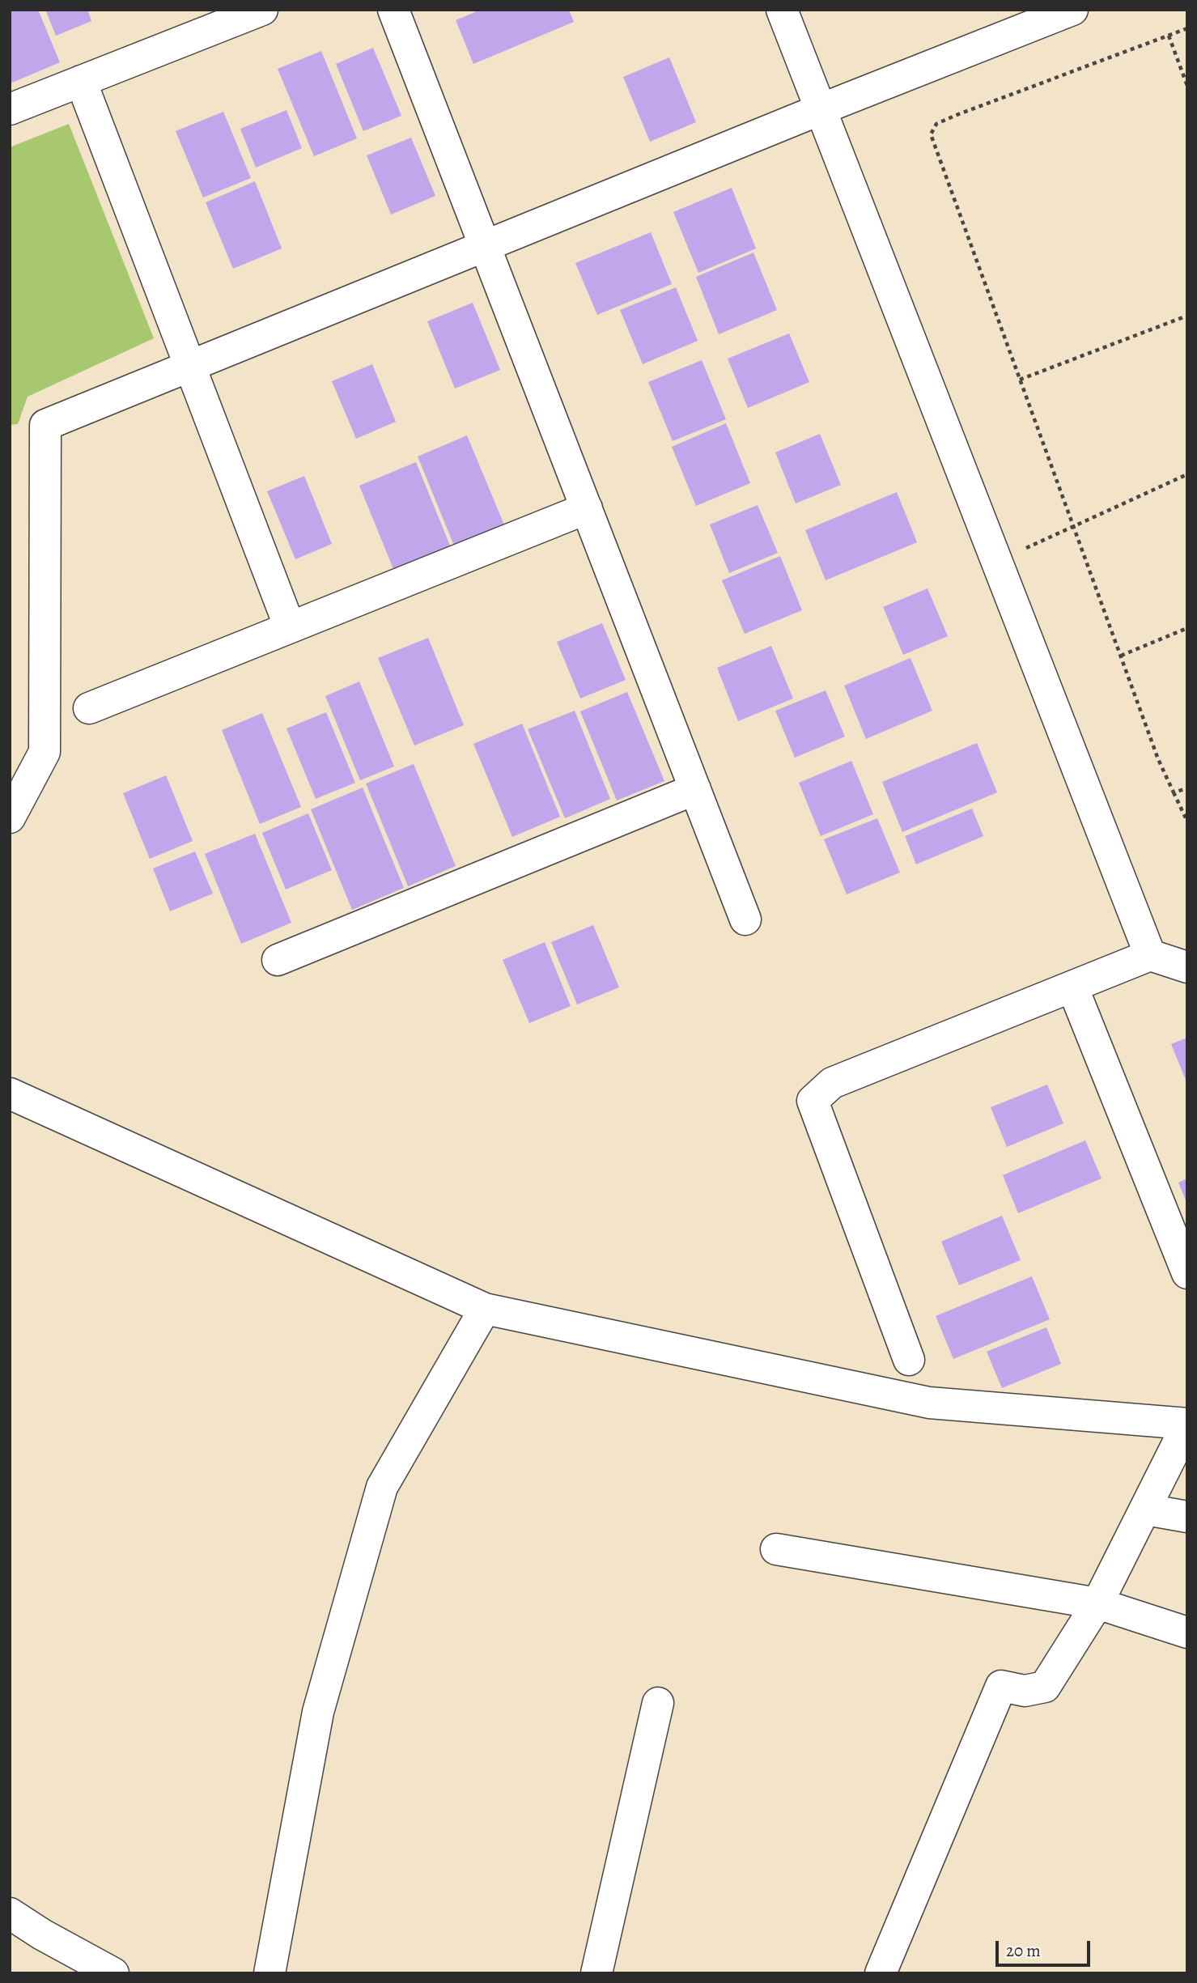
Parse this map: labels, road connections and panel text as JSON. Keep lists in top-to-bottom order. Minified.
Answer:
{"scale_bar":"20 m"}
